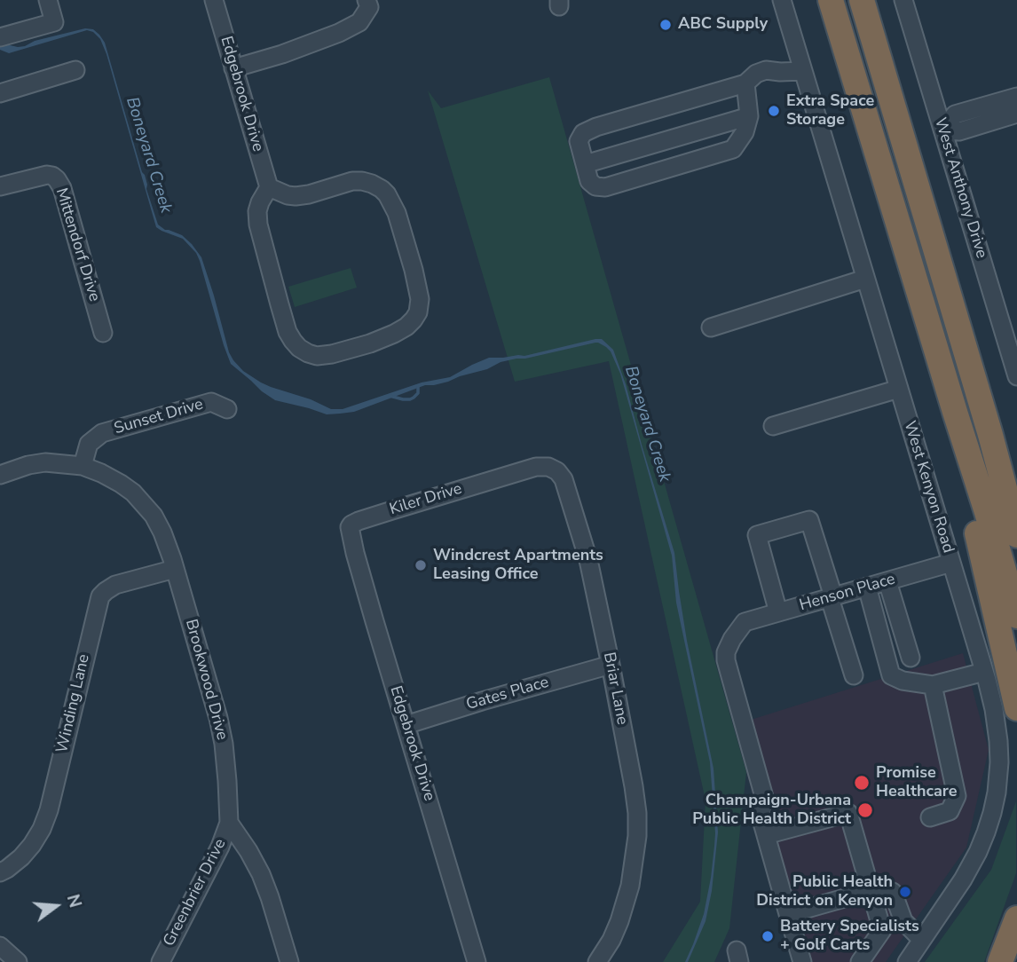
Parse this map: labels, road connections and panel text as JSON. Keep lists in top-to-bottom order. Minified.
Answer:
{"streets":{"street":["Edgebrook Drive","West Anthony Drive","Mittendorf Drive","Sunset Drive","West Kenyon Road","Kiler Drive","Henson Place","Brookwood Drive","Briar Lane","Gates Place","Winding Lane","Greenbrier Drive"]},"crossings":[["Edgebrook Drive","Kiler Drive"],["Edgebrook Drive","Gates Place"],["Sunset Drive","Brookwood Drive"],["West Kenyon Road","Henson Place"],["Kiler Drive","Briar Lane"],["Brookwood Drive","Winding Lane"],["Brookwood Drive","Greenbrier Drive"],["Briar Lane","Gates Place"]],"water":["Boneyard Creek"],"places":["ABC Supply","Extra Space Storage","Windcrest Apartments Leasing Office","Promise Healthcare","Champaign-Urbana Public Health District","Public Health District on Kenyon","Battery Specialists + Golf Carts"],"north":"right"}
